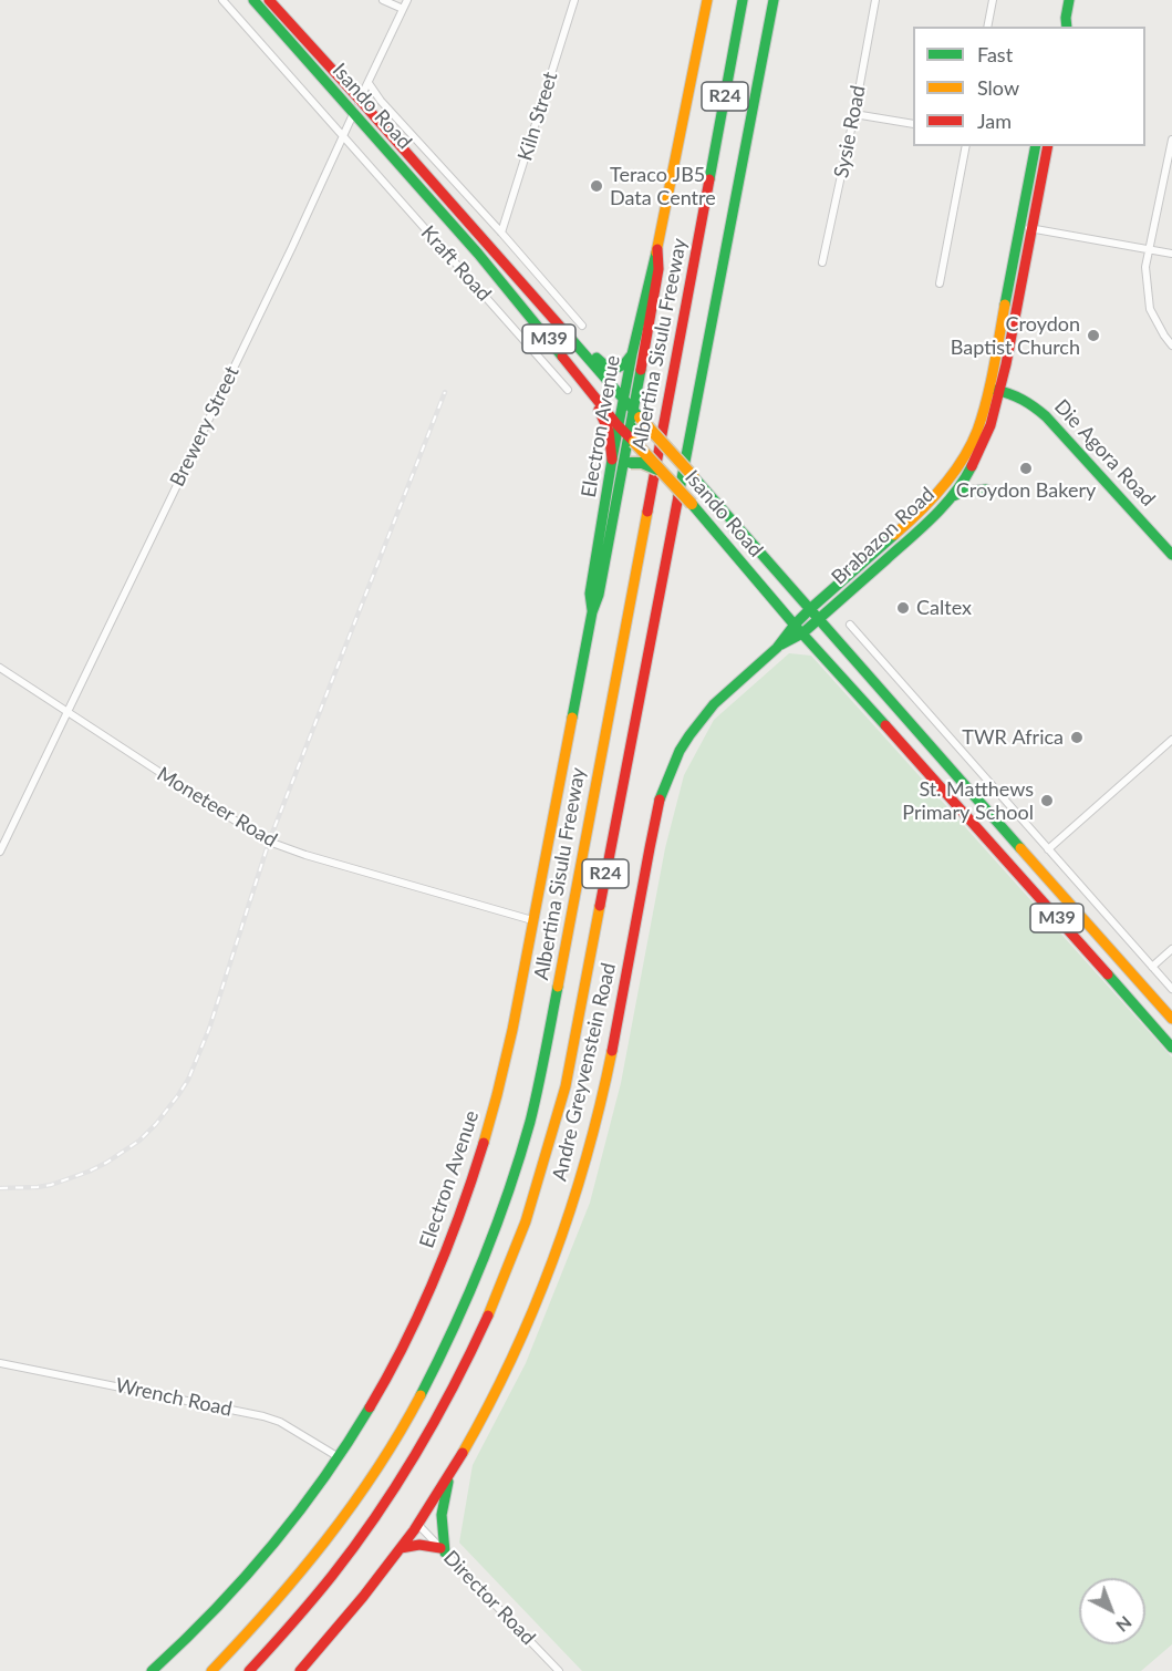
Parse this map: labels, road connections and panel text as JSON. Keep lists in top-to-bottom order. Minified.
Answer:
{"streets":{"main road":["R24","Isando Road","M39","Albertina Sisulu Freeway","Electron Avenue","Die Agora Road","Brabazon Road","Andre Greyvenstein Road"],"street":["Kiln Street","Sysie Road","Kraft Road","Brewery Street","Moneteer Road","Wrench Road","Director Road"]},"crossings":[["Isando Road","Kraft Road"],["Isando Road","Brewery Street"],["Isando Road","Electron Avenue"],["Isando Road","Brabazon Road"],["Isando Road","Andre Greyvenstein Road"],["Kraft Road","Brewery Street"],["Brewery Street","Moneteer Road"],["Electron Avenue","Moneteer Road"],["Electron Avenue","Wrench Road"],["Die Agora Road","Brabazon Road"],["Brabazon Road","Andre Greyvenstein Road"],["Andre Greyvenstein Road","Director Road"]],"places":["Teraco JB5 Data Centre","Croydon Baptist Church","Croydon Bakery","Caltex","TWR Africa","St. Matthews Primary School"],"legend":["Fast","Slow","Jam"],"north":"bottom right"}
